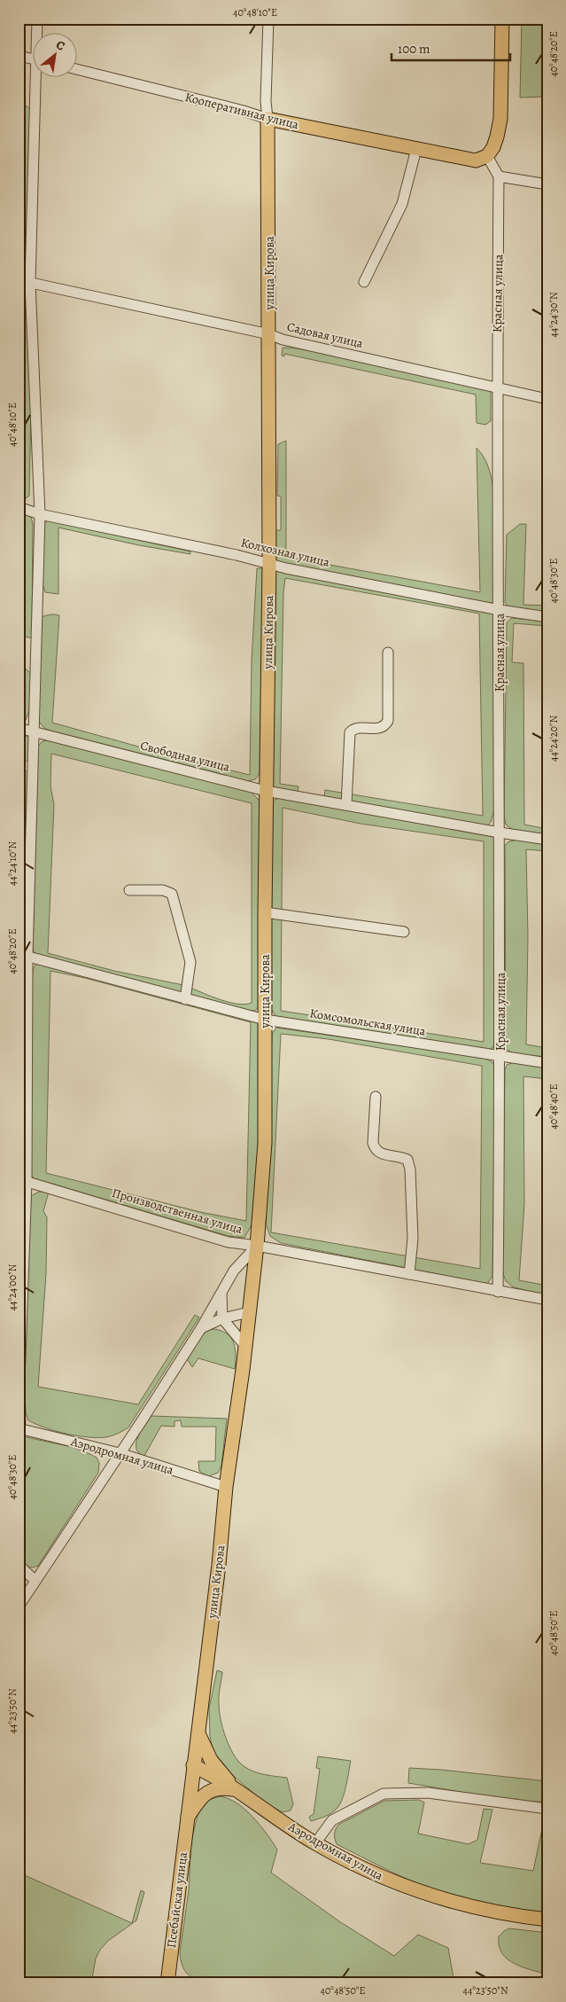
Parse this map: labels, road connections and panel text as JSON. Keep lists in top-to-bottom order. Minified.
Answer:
{"streets":{"main road":["Кооперативная улица","улица Кирова","Аэродромная улица","Псебайская улица"],"street":["Красная улица","Садовая улица","Колхозная улица","Свободная улица","Комсомольская улица","Производственная улица"]},"crossings":[["Кооперативная улица","улица Кирова"],["улица Кирова","Садовая улица"],["улица Кирова","Колхозная улица"],["улица Кирова","Свободная улица"],["улица Кирова","Комсомольская улица"],["улица Кирова","Производственная улица"],["улица Кирова","Аэродромная улица"],["улица Кирова","Псебайская улица"],["Красная улица","Садовая улица"],["Красная улица","Колхозная улица"],["Красная улица","Свободная улица"],["Красная улица","Комсомольская улица"],["Красная улица","Производственная улица"]],"scale_bar":"100 m","north":"top right","coordinates":["40°48'10\"E","40°48'20\"E","44°24'30\"N","40°48'30\"E","44°24'20\"N","44°24'10\"N","40°48'40\"E","44°24'00\"N","40°48'50\"E","44°23'50\"N"]}
